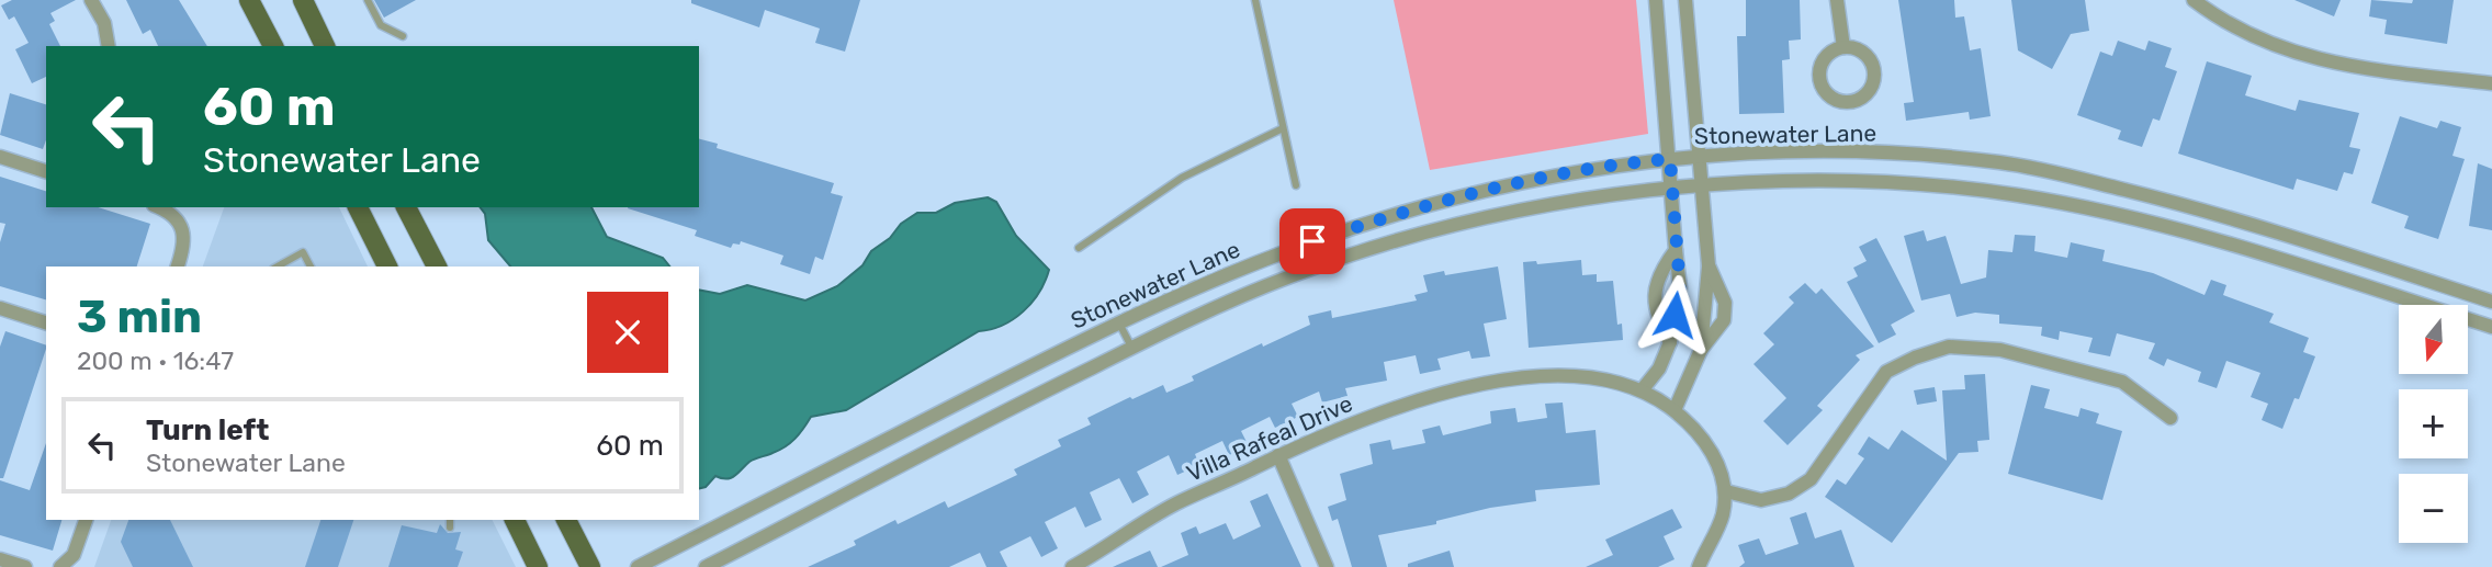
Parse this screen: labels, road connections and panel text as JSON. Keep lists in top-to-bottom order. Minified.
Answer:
{"streets":{"street":["Stonewater Lane","Villa Rafeal Drive"]},"north":"bottom","page":{"turn":["60 m","Stonewater Lane"],"heading":["3 min","200 m · 16:47"],"map_buttons":["+","−"],"list":[{"name":"Turn left","note":"Stonewater Lane","value":"60 m"}]}}
